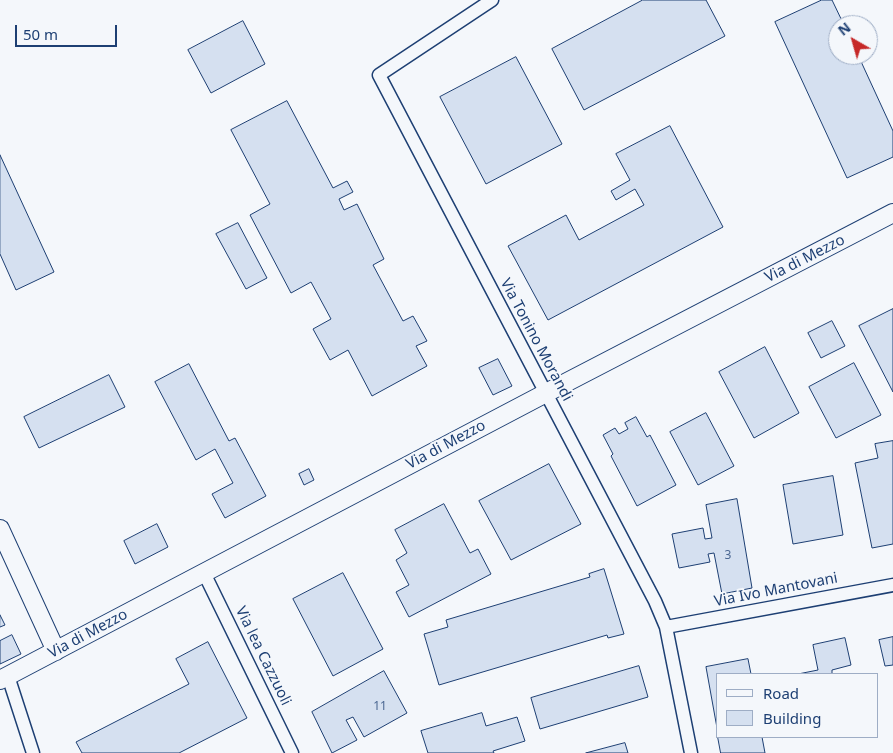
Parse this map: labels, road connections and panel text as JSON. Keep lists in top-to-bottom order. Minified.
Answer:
{"streets":{"street":["Via di Mezzo","Via Tonino Morandi","Via Ivo Mantovani","Via lea Cazzuoli"]},"crossings":[["Via di Mezzo","Via Tonino Morandi"],["Via di Mezzo","Via lea Cazzuoli"],["Via Tonino Morandi","Via Ivo Mantovani"]],"house_numbers":["3","11"],"legend":["Road","Building"],"scale_bar":"50 m","north":"top left"}
